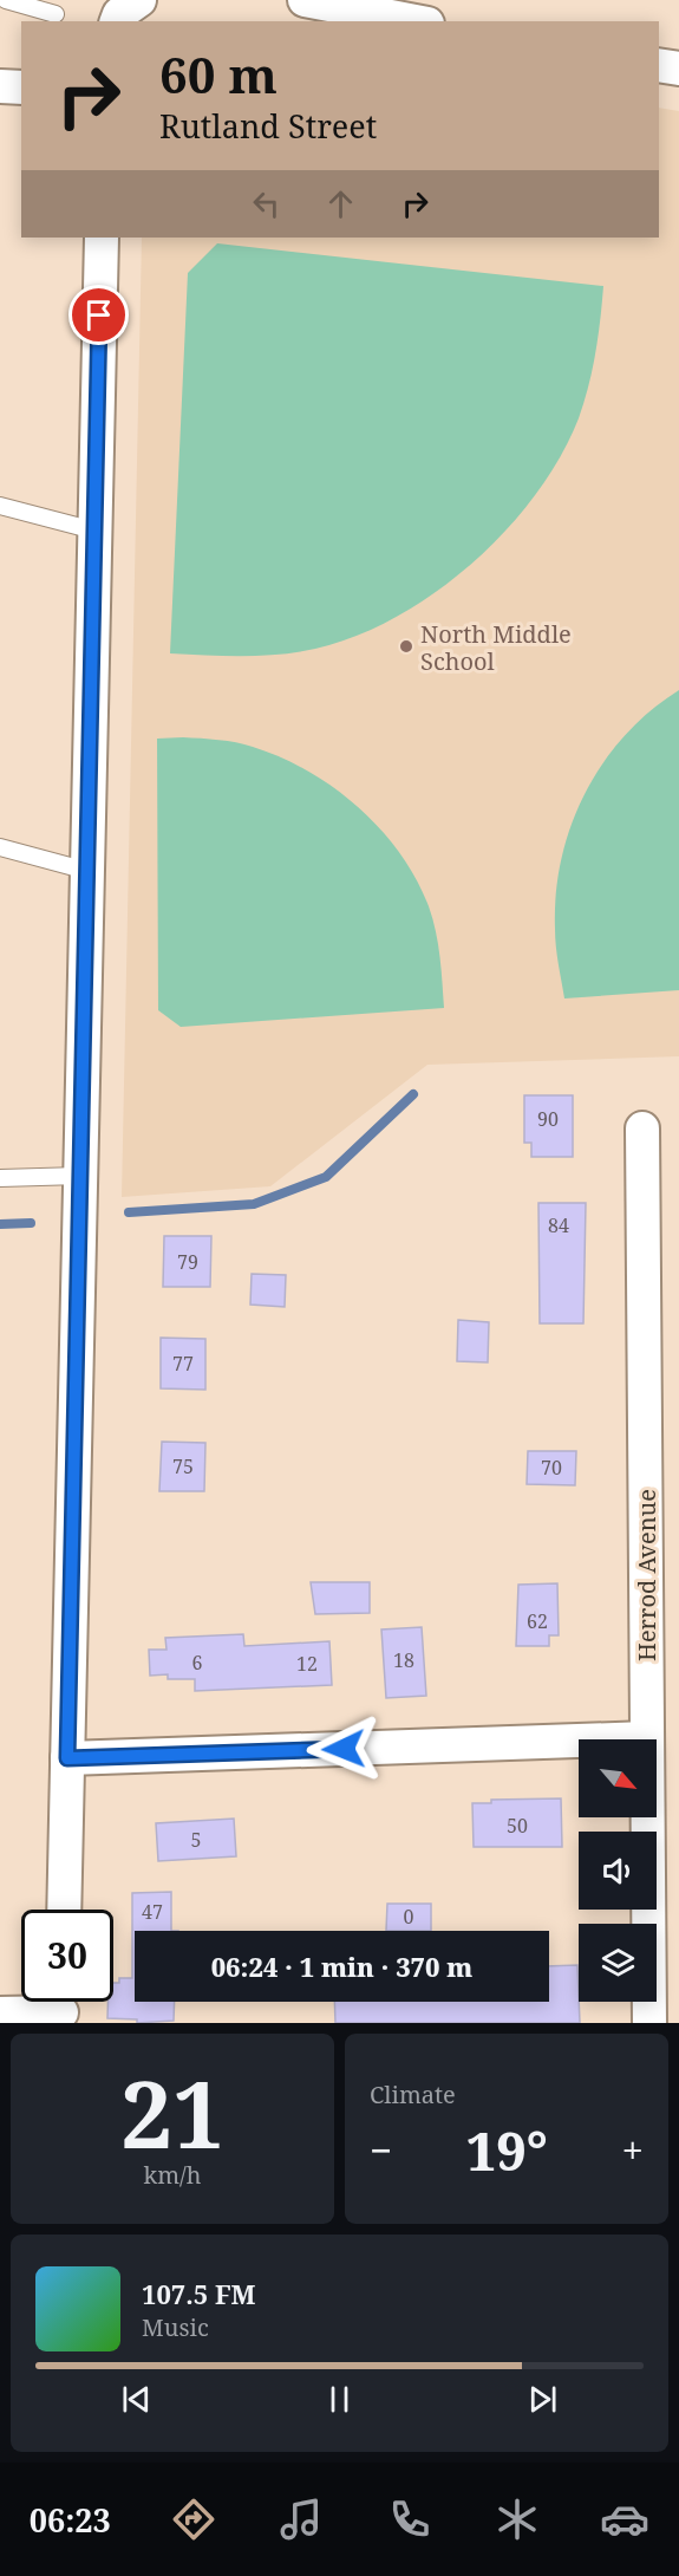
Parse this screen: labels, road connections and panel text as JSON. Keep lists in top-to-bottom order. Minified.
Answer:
{"streets":{"street":["Herrod Avenue"]},"places":["North Middle School"],"house_numbers":["90","84","79","77","75","70","62","18","6","12","50","5","47","0"],"north":"bottom right","page":{"turn":["60 m","Rutland Street"],"limit":"30","trip":"06:24 · 1 min · 370 m","tile":[["21","km/h"],"Climate"],"heat":["−","19°","+"],"song":["107.5 FM","Music"],"tabs":"06:23"}}
